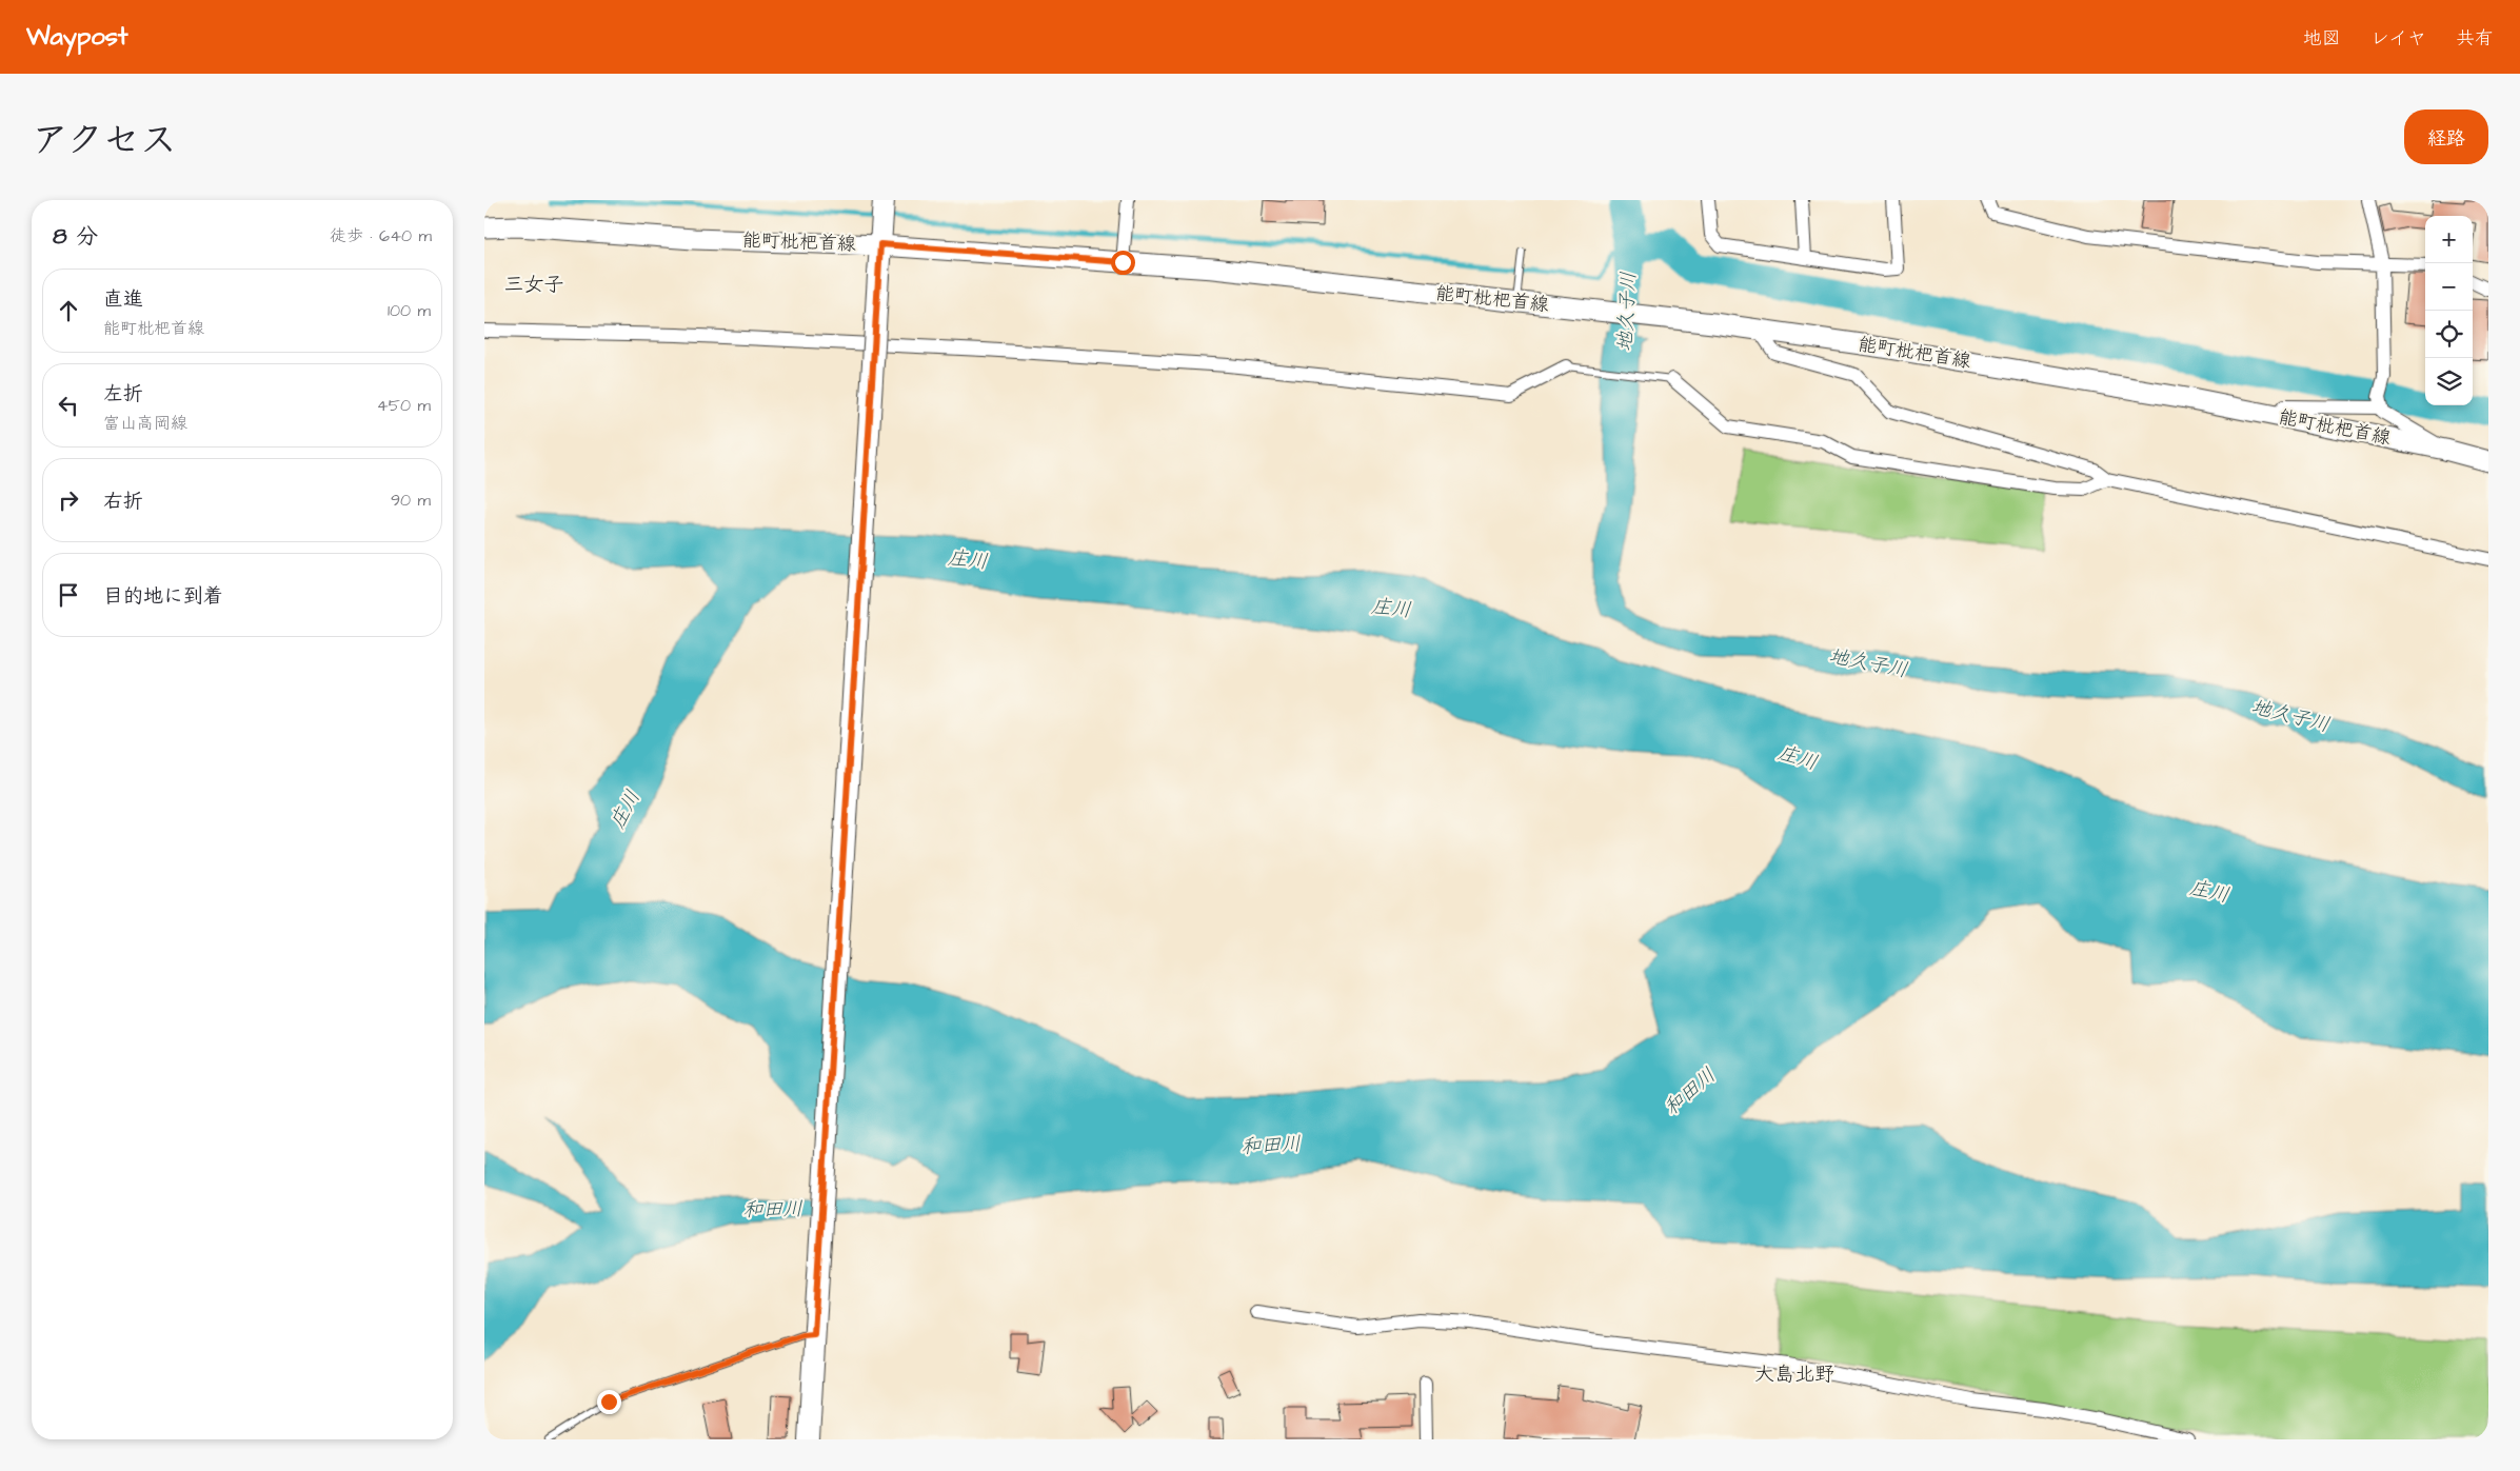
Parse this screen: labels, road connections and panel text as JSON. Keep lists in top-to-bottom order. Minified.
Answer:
{"streets":{"main road":["能町枇杷首線"]},"districts":["三女子","大島北野"],"water":["地久子川","庄川","和田川"],"page":{"header":"Waypost","nav":["地図","レイヤ","共有"],"title":"アクセス","buttons":"経路","heading":["8 分","徒歩 · 640 m"],"map_buttons":["+","−"],"list":[["直進","能町枇杷首線","100 m"],["左折","富山高岡線","450 m"],["右折","90 m"],"目的地に到着"]}}
